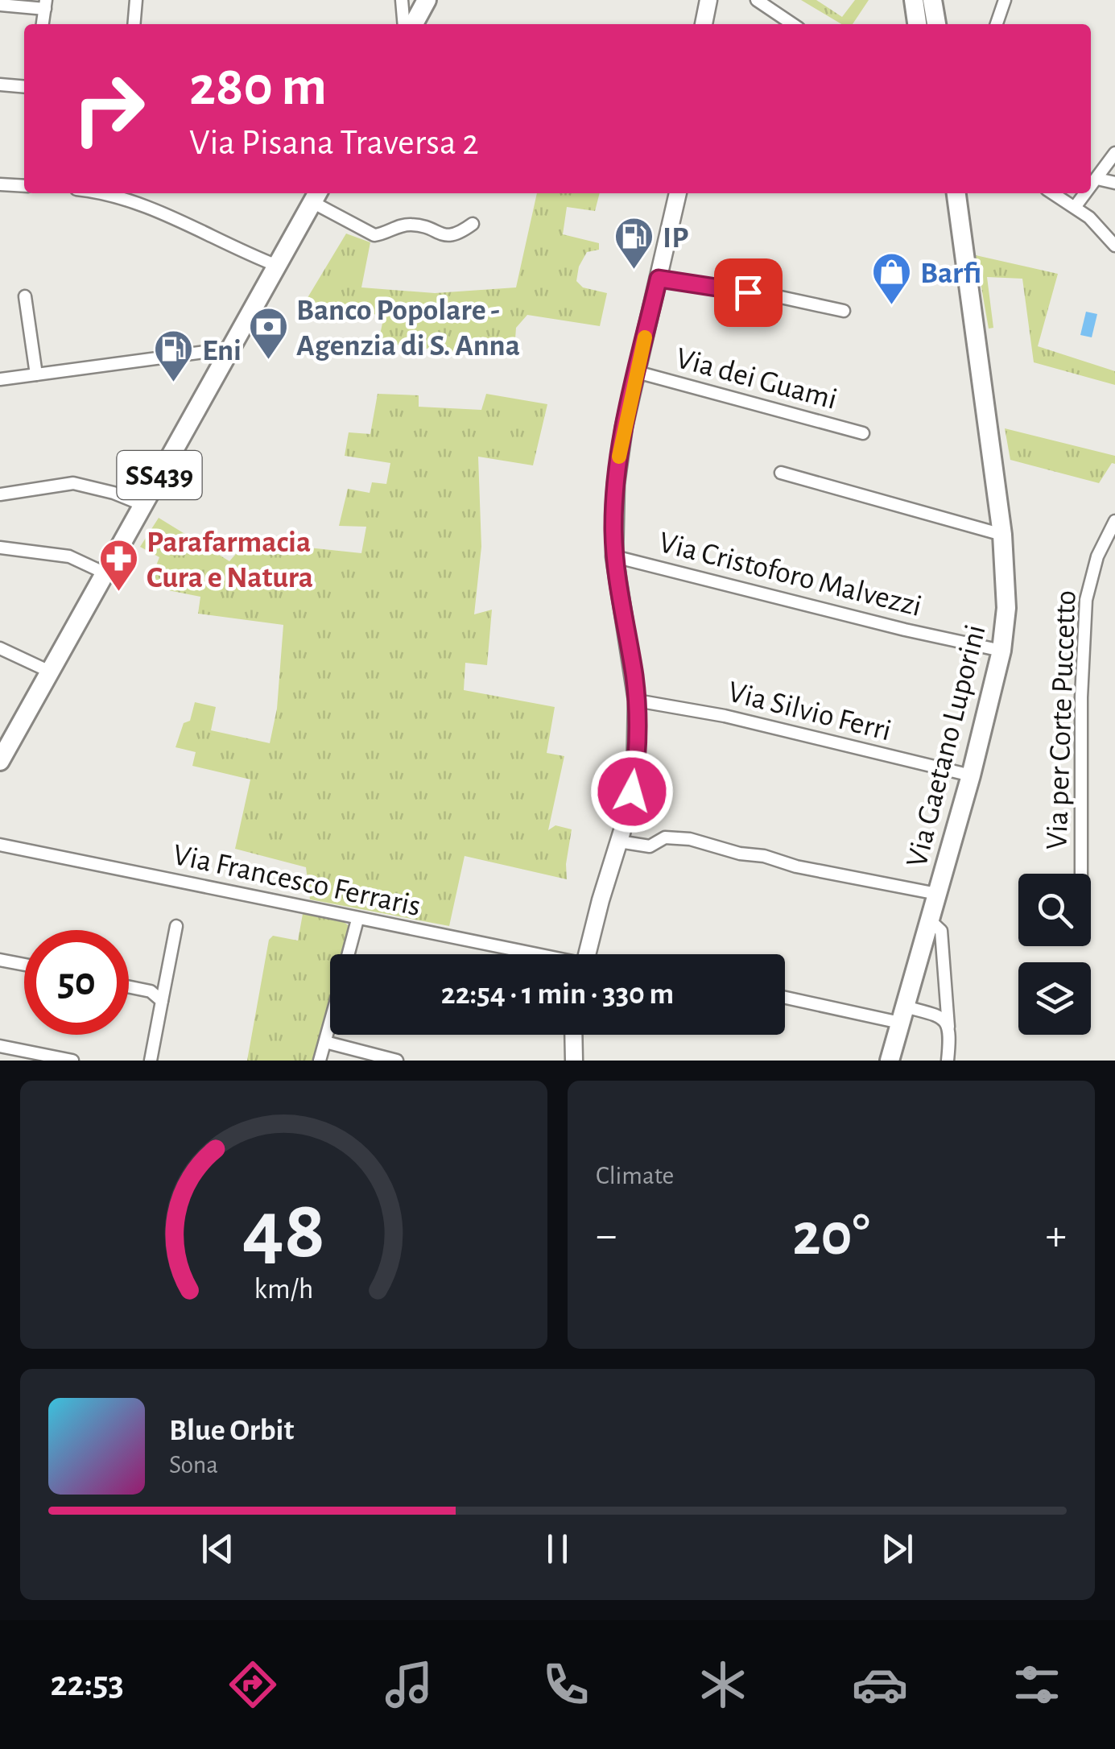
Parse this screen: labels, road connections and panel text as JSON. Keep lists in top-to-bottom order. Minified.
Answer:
{"streets":{"main road":["SS439","Via Gaetano Luporini"],"street":["Via dei Guami","Via Cristoforo Malvezzi","Via Silvio Ferri","Via per Corte Puccetto","Via Francesco Ferraris"]},"crossings":[["Via Cristoforo Malvezzi","Via Gaetano Luporini"],["Via Silvio Ferri","Via Gaetano Luporini"]],"places":{"fuel station":["IP","Eni"],"shop":["Barfi"],"bank":["Banco Popolare - Agenzia di S. Anna"],"pharmacy":["Parafarmacia Cura e Natura"]},"page":{"turn":["280 m","Via Pisana Traversa 2"],"limit":"50","trip":"22:54 · 1 min · 330 m","tile":"Climate","heat":["−","20°","+"],"song":["Blue Orbit","Sona"],"tabs":"22:53","gauge":["48","km/h"]}}
